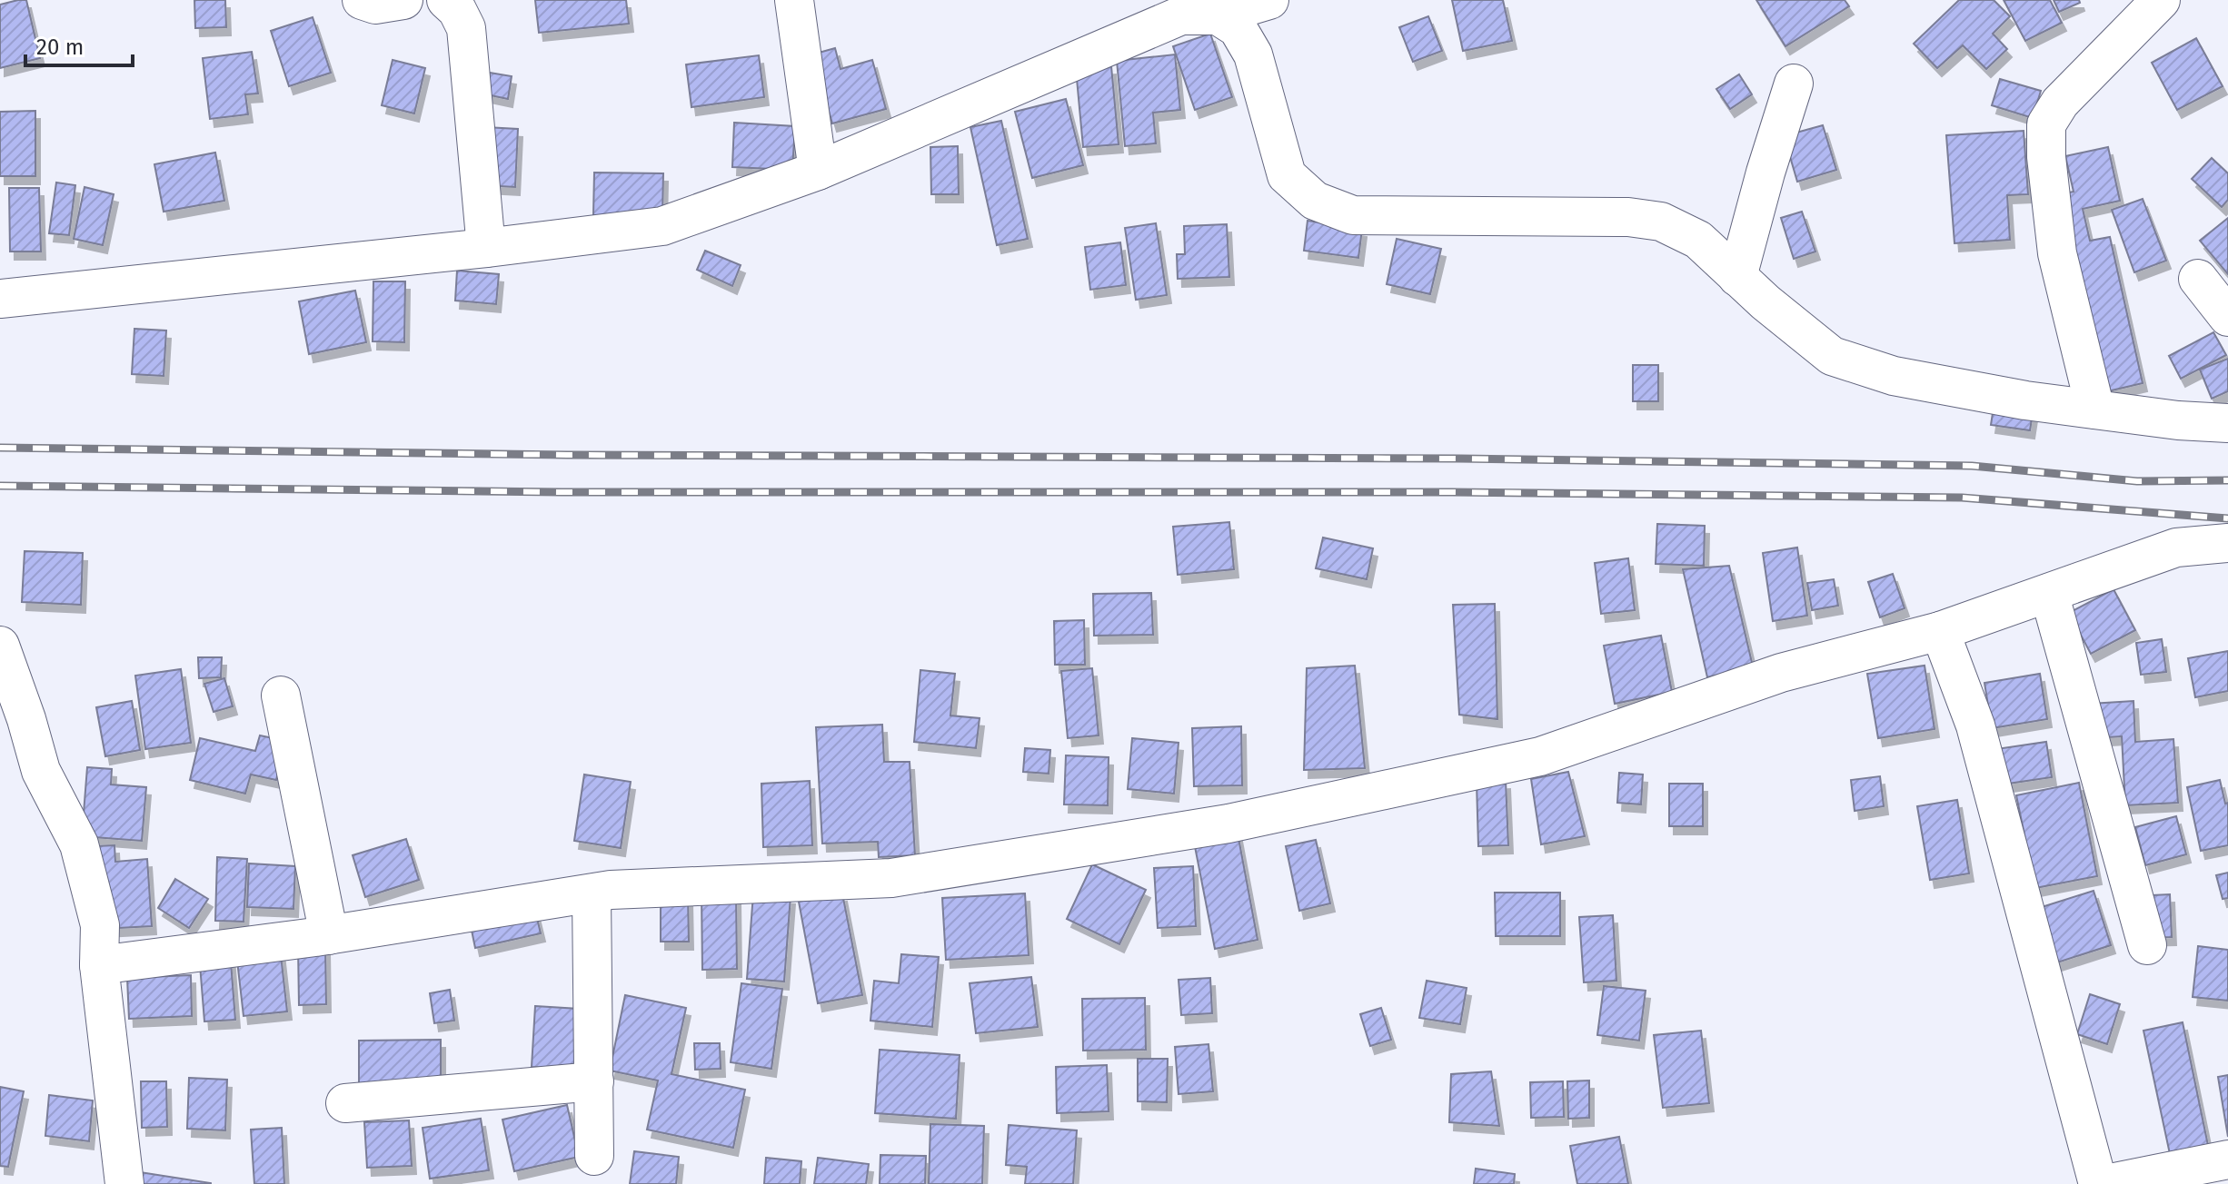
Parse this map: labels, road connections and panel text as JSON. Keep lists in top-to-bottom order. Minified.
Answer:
{"scale_bar":"20 m"}
